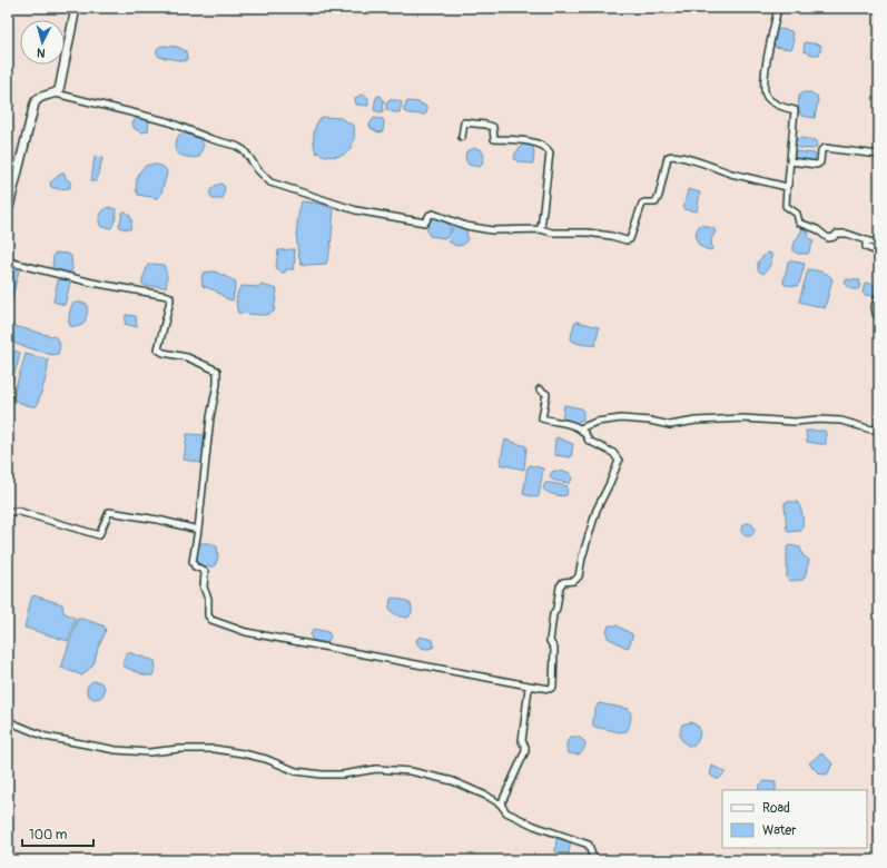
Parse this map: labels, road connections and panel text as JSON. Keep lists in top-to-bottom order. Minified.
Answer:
{"legend":["Road","Water"],"scale_bar":"100 m","north":"bottom"}
